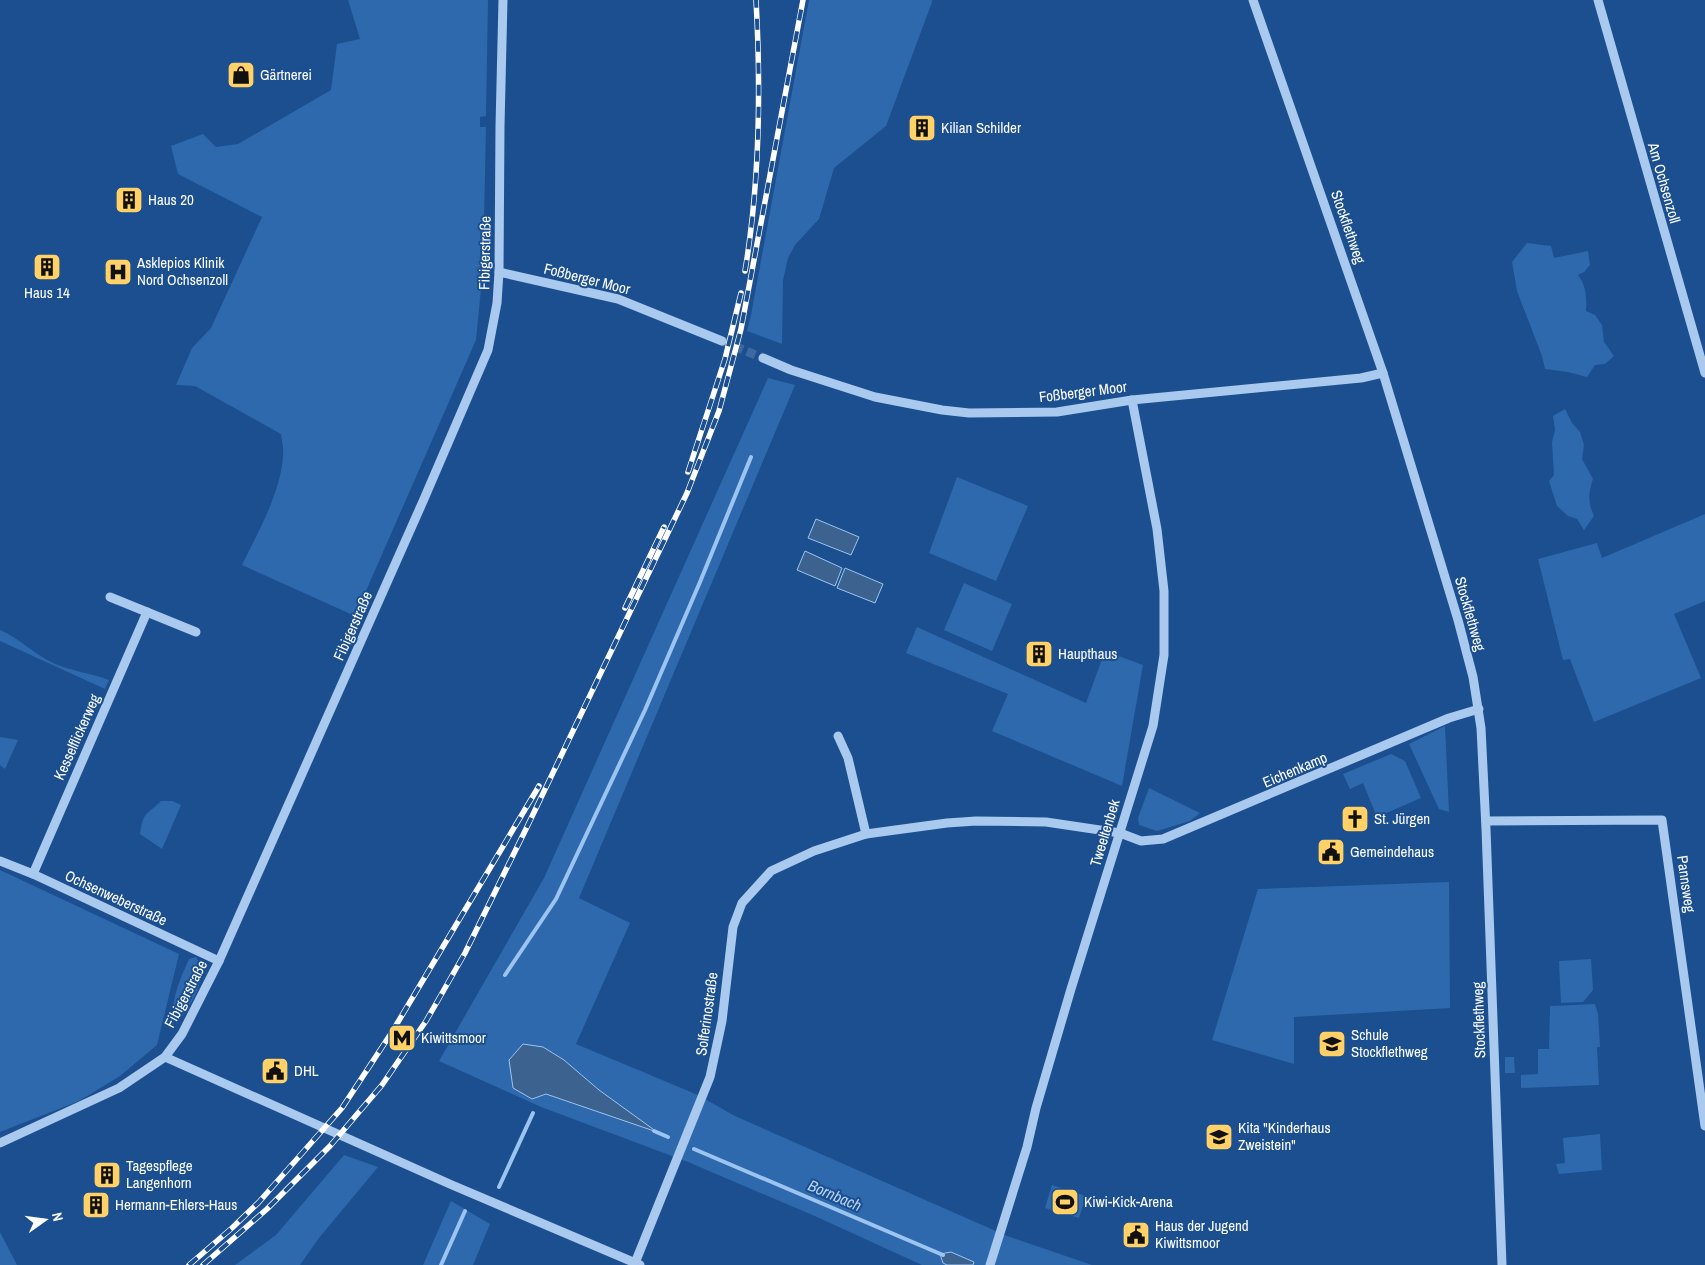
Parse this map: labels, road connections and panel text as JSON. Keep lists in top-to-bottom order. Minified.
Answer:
{"streets":{"street":["Am Ochsenzoll","Stockflethweg","Fibigerstraße","Foßberger Moor","Kesselflickerweg","Eichenkamp","Tweeltenbek","Pannsweg","Ochsenweberstraße","Solferinostraße"]},"crossings":[["Stockflethweg","Foßberger Moor"],["Stockflethweg","Eichenkamp"],["Stockflethweg","Pannsweg"],["Fibigerstraße","Foßberger Moor"],["Fibigerstraße","Ochsenweberstraße"],["Foßberger Moor","Tweeltenbek"],["Kesselflickerweg","Ochsenweberstraße"],["Eichenkamp","Tweeltenbek"],["Eichenkamp","Solferinostraße"],["Tweeltenbek","Solferinostraße"]],"water":["Bornbach"],"places":{"shop":["Gärtnerei"],"building":["Kilian Schilder","Haus 20","Haus 14","Haupthaus","Tagespflege Langenhorn","Hermann-Ehlers-Haus"],"hospital":["Asklepios Klinik Nord Ochsenzoll"],"church":["St. Jürgen"],"public building":["Gemeindehaus","DHL","Haus der Jugend Kiwittsmoor"],"metro station":["Kiwittsmoor"],"school or university":["Schule Stockflethweg","Kita \"Kinderhaus Zweistein\""],"sports":["Kiwi-Kick-Arena"]},"north":"right"}
